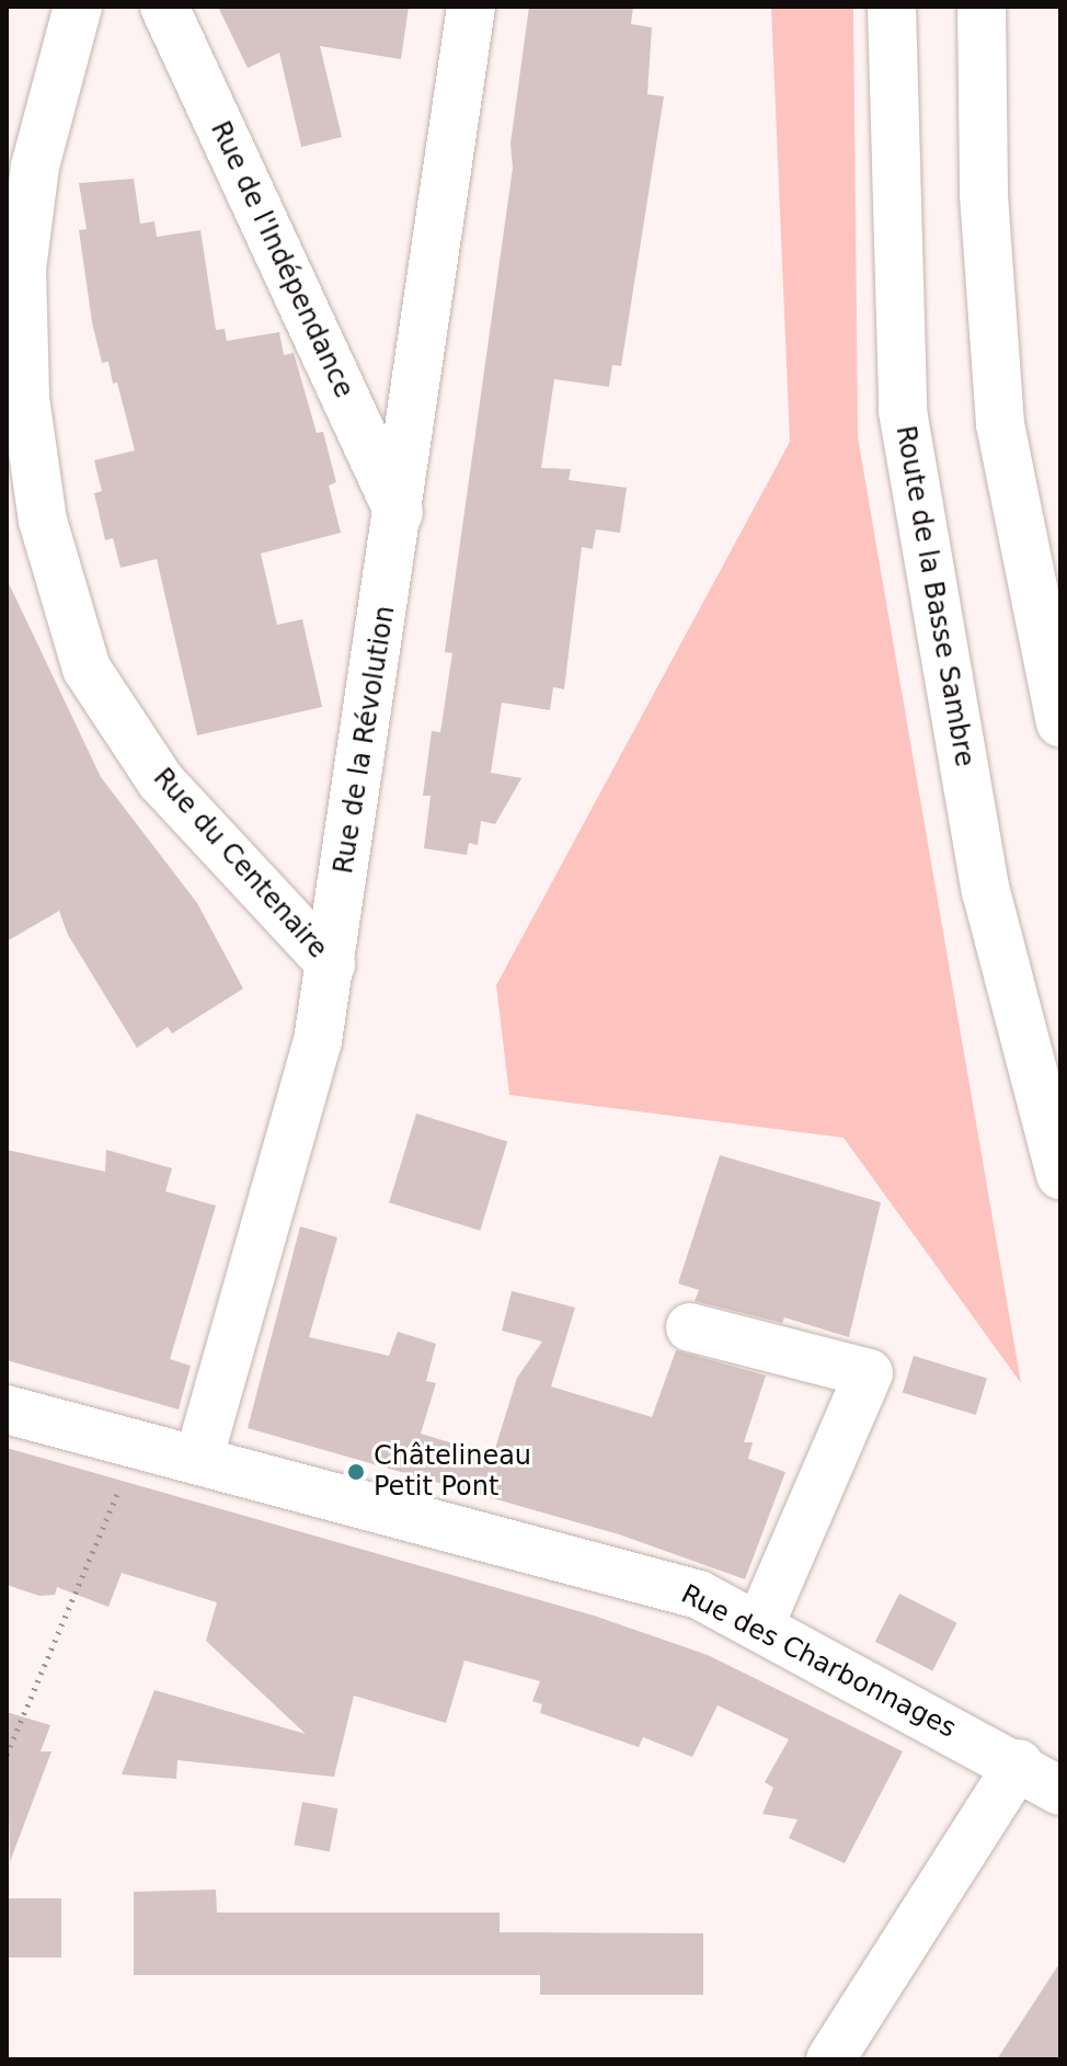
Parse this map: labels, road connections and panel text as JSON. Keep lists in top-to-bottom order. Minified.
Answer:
{"streets":{"main road":["Rue de l'Indépendance","Route de la Basse Sambre","Rue de la Révolution","Rue du Centenaire","Rue des Charbonnages"]},"crossings":[["Rue de l'Indépendance","Rue de la Révolution"],["Rue de la Révolution","Rue du Centenaire"],["Rue de la Révolution","Rue des Charbonnages"]],"places":["Châtelineau Petit Pont"]}
